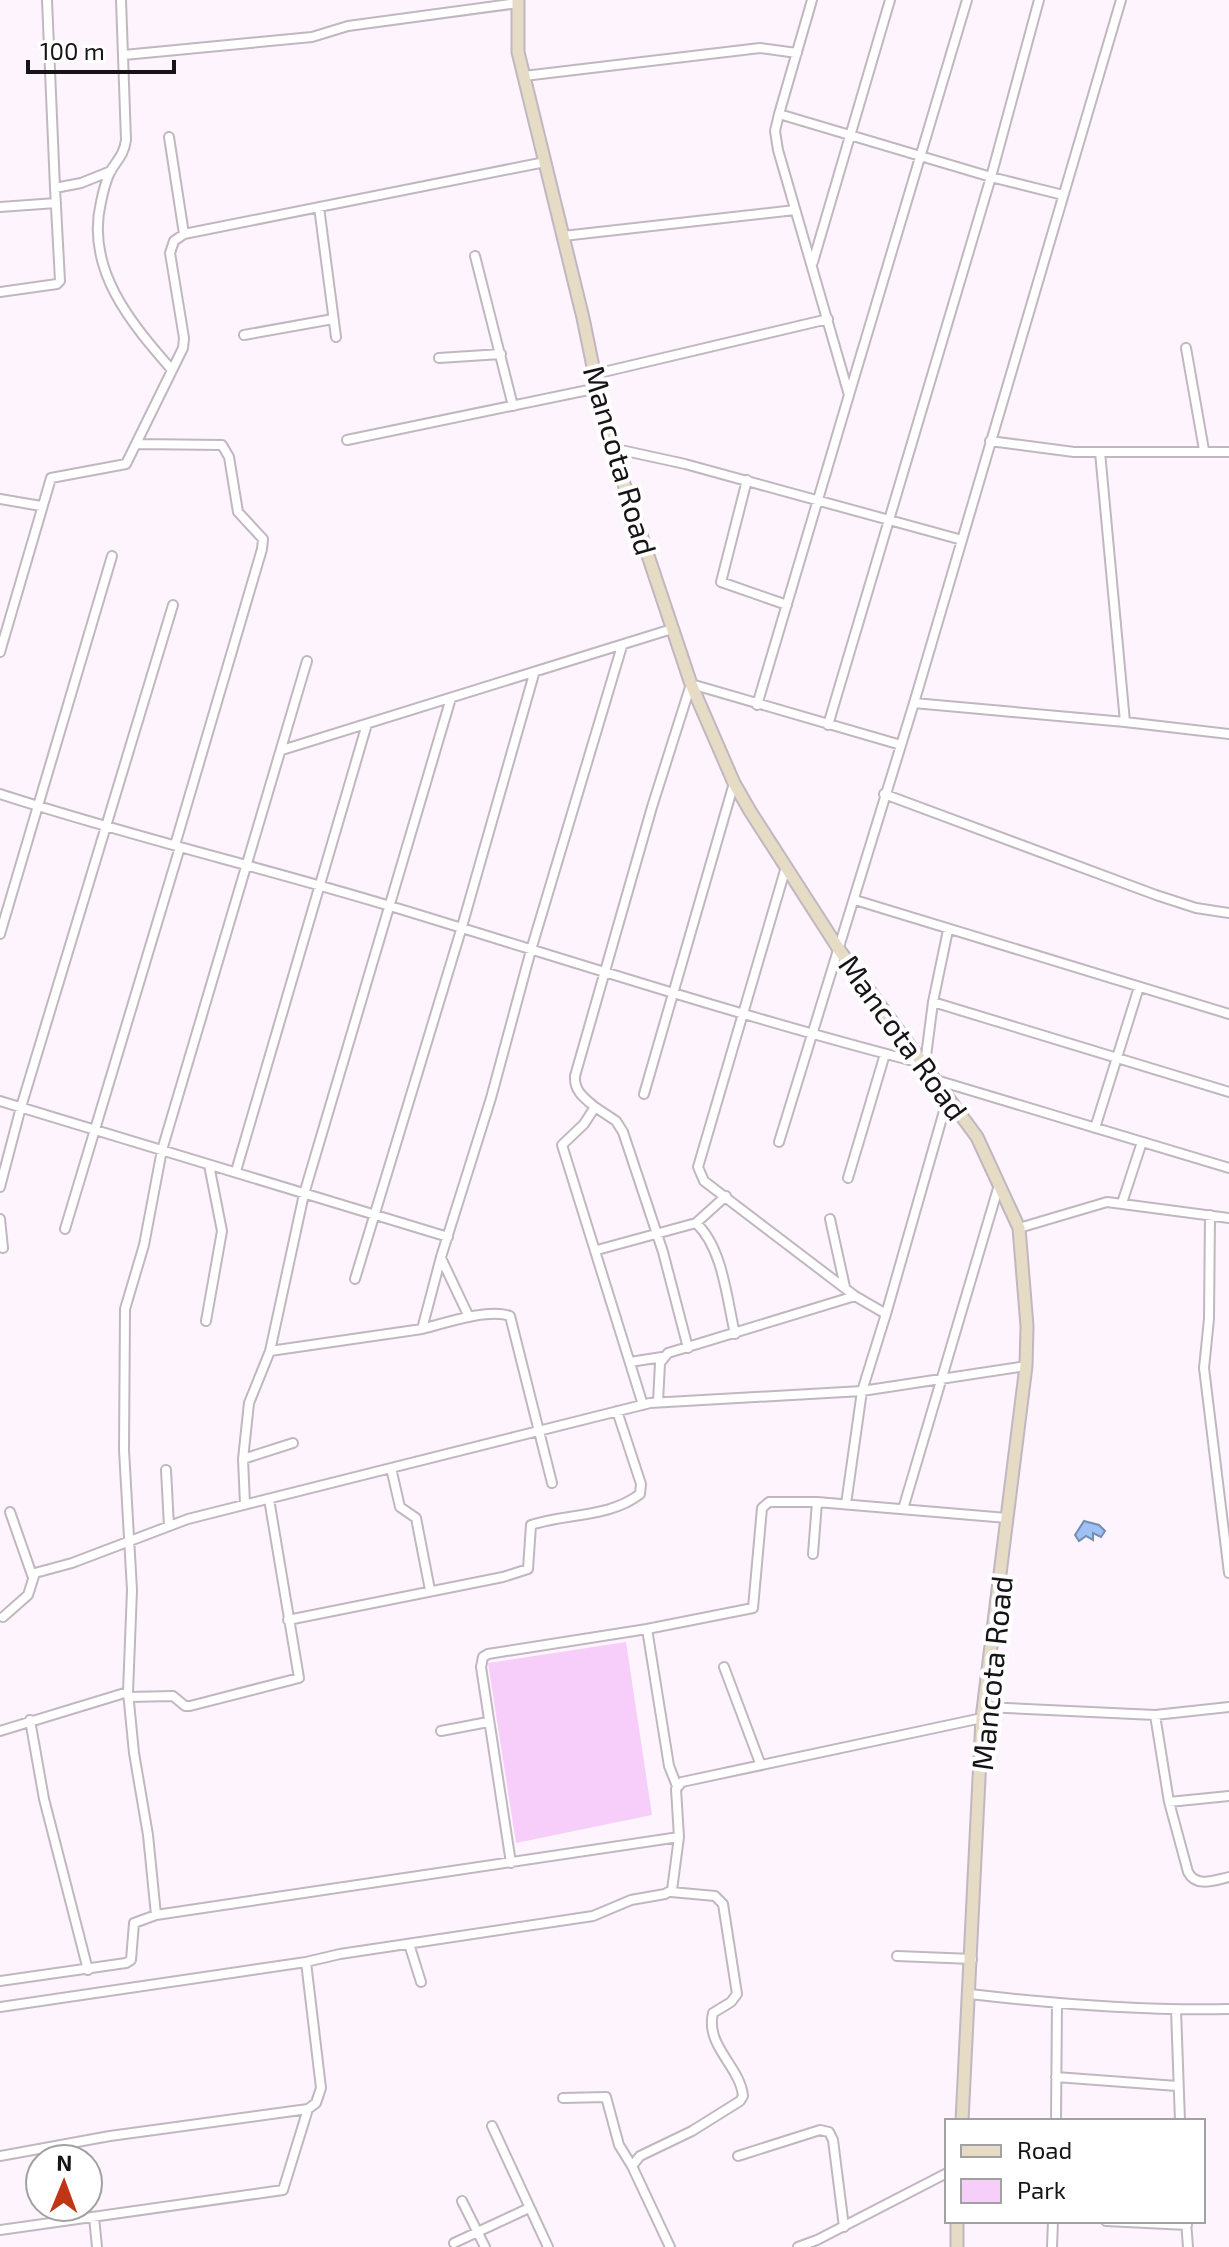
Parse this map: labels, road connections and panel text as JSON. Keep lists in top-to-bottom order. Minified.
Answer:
{"streets":{"main road":["Mancota Road"]},"legend":["Road","Park"],"scale_bar":"100 m","north":"top"}
